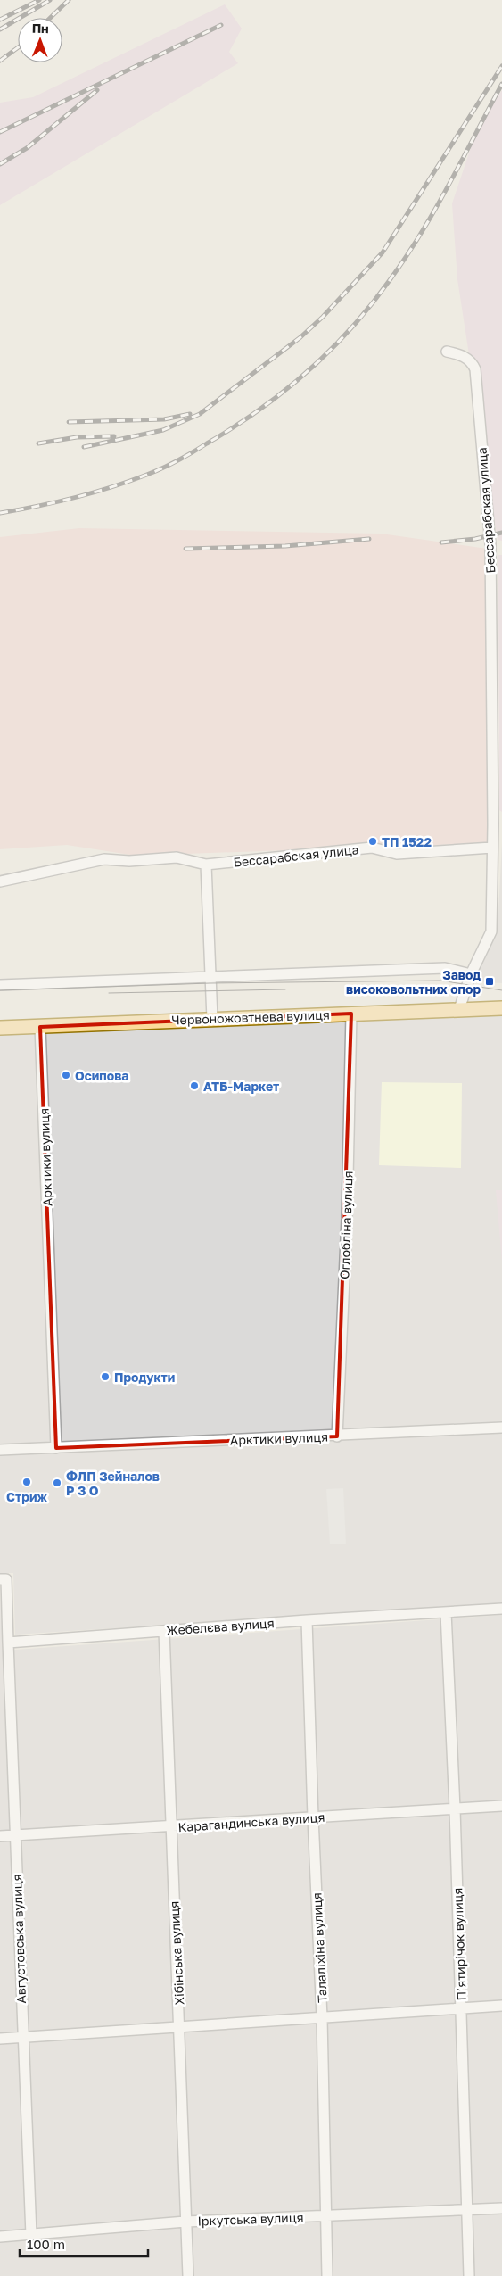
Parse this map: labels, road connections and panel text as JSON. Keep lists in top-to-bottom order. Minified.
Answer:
{"streets":{"main road":["Червоножовтнева вулиця"],"street":["Бессарабская улица","Арктики вулиця","Оглобліна вулиця","Жебелєва вулиця","Карагандинська вулиця","Августовська вулиця","П’ятирічок вулиця","Талаліхіна вулиця","Хібінська вулиця","Іркутська вулиця"]},"crossings":[["Бессарабская улица","Червоножовтнева вулиця"],["Червоножовтнева вулиця","Арктики вулиця"],["Червоножовтнева вулиця","Оглобліна вулиця"],["Арктики вулиця","Оглобліна вулиця"],["Жебелєва вулиця","Августовська вулиця"],["Жебелєва вулиця","П’ятирічок вулиця"],["Жебелєва вулиця","Талаліхіна вулиця"],["Жебелєва вулиця","Хібінська вулиця"],["Карагандинська вулиця","Августовська вулиця"],["Карагандинська вулиця","П’ятирічок вулиця"],["Карагандинська вулиця","Талаліхіна вулиця"],["Карагандинська вулиця","Хібінська вулиця"],["Августовська вулиця","Іркутська вулиця"],["П’ятирічок вулиця","Іркутська вулиця"],["Талаліхіна вулиця","Іркутська вулиця"],["Хібінська вулиця","Іркутська вулиця"]],"places":{"other":["ТП 1522","Осипова","АТБ-Маркет","Продукти","Стриж","ФЛП Зейналов Р З О"],"transit":["Завод високовольтних опор"]},"scale_bar":"100 m","north":"top"}
